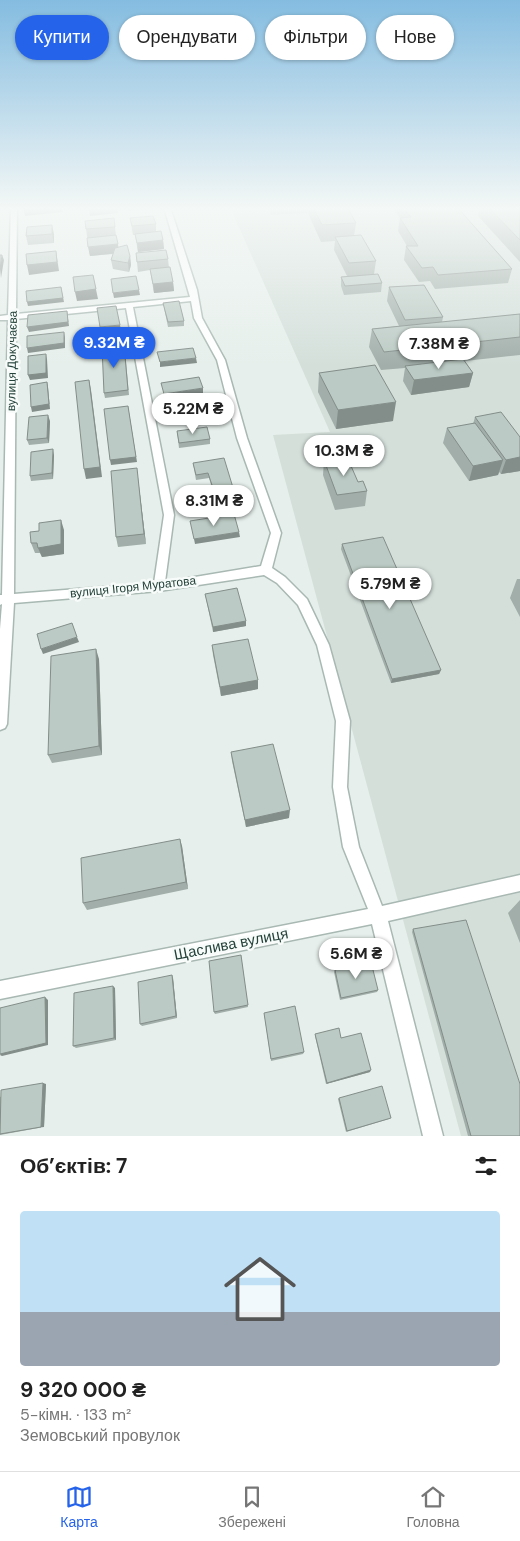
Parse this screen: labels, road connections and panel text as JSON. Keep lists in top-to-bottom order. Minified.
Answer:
{"streets":{"street":["вулиця Докучаєва","вулиця Ігоря Муратова","Щаслива вулиця"]},"crossings":[["вулиця Докучаєва","вулиця Ігоря Муратова"]],"page":{"chip":["Купити","Орендувати","Фільтри","Нове"],"price":["9.32M ₴","7.38M ₴","5.22M ₴","10.3M ₴","8.31M ₴","5.79M ₴","5.6M ₴"],"heading":"Об’єктів: 7","list":[{"name":"9 320 000 ₴","note":"5-кімн. · 133 m² · Земовський провулок"}],"tabs":["Карта","Збережені","Головна"]}}
